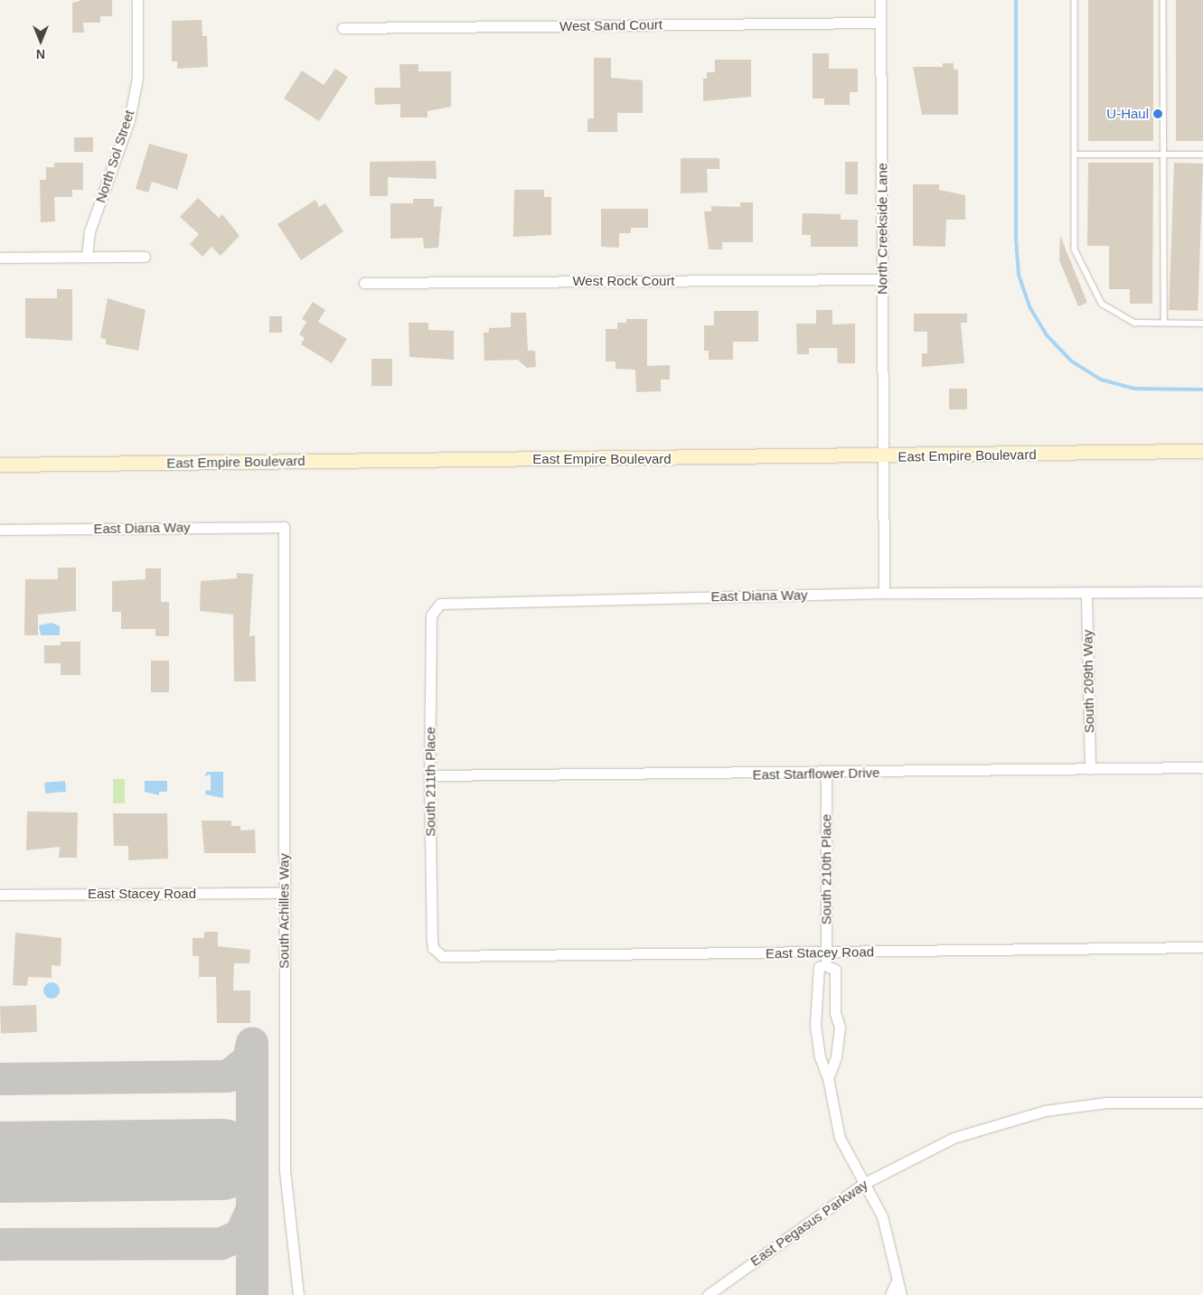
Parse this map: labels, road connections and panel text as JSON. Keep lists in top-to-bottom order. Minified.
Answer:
{"streets":{"street":["West Sand Court","North Sol Street","North Creekside Lane","West Rock Court","East Empire Boulevard","East Diana Way","South 209th Way","East Starflower Drive","South 211th Place","South 210th Place","East Stacey Road","South Achilles Way","East Pegasus Parkway"]},"crossings":[["West Sand Court","North Creekside Lane"],["North Creekside Lane","West Rock Court"],["North Creekside Lane","East Empire Boulevard"],["East Diana Way","South 209th Way"],["East Diana Way","South 211th Place"],["East Diana Way","South Achilles Way"],["South 209th Way","East Starflower Drive"],["East Starflower Drive","South 211th Place"],["East Starflower Drive","South 210th Place"],["South 211th Place","East Stacey Road"],["South 210th Place","East Stacey Road"],["South 210th Place","East Pegasus Parkway"],["East Stacey Road","South Achilles Way"]],"places":["U-Haul"],"north":"bottom"}
